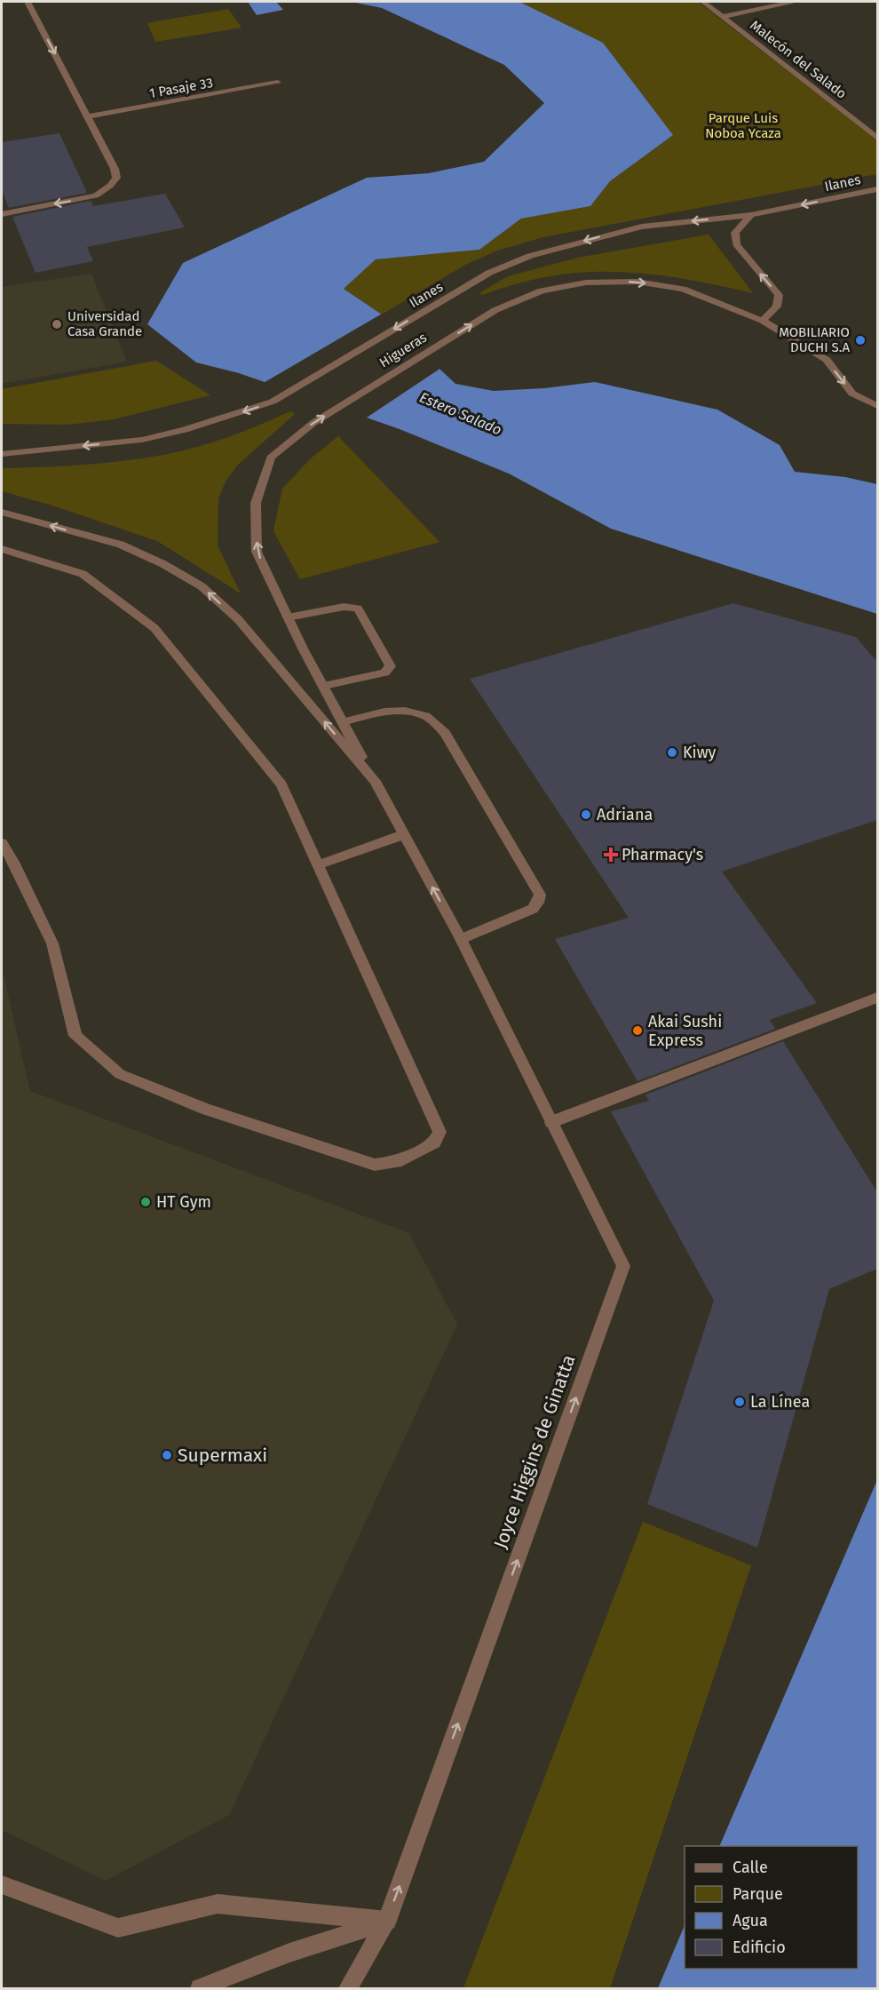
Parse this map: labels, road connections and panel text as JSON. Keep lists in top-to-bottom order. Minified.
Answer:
{"streets":{"street":["Malecón del Salado","1 Pasaje 33","Ilanes","Higueras","Joyce Higgins de Ginatta"]},"crossings":[["Higueras","Joyce Higgins de Ginatta"]],"one_way":["Ilanes","Joyce Higgins de Ginatta"],"water":["Estero Salado"],"parks":["Parque Luis Noboa Ycaza"],"places":{"other":["Universidad Casa Grande","MOBILIARIO DUCHI S.A","Kiwy","Adriana","Akai Sushi Express","HT Gym","La Línea","Supermaxi"],"health":["Pharmacy's"]},"legend":["Calle","Parque","Agua","Edificio"]}
